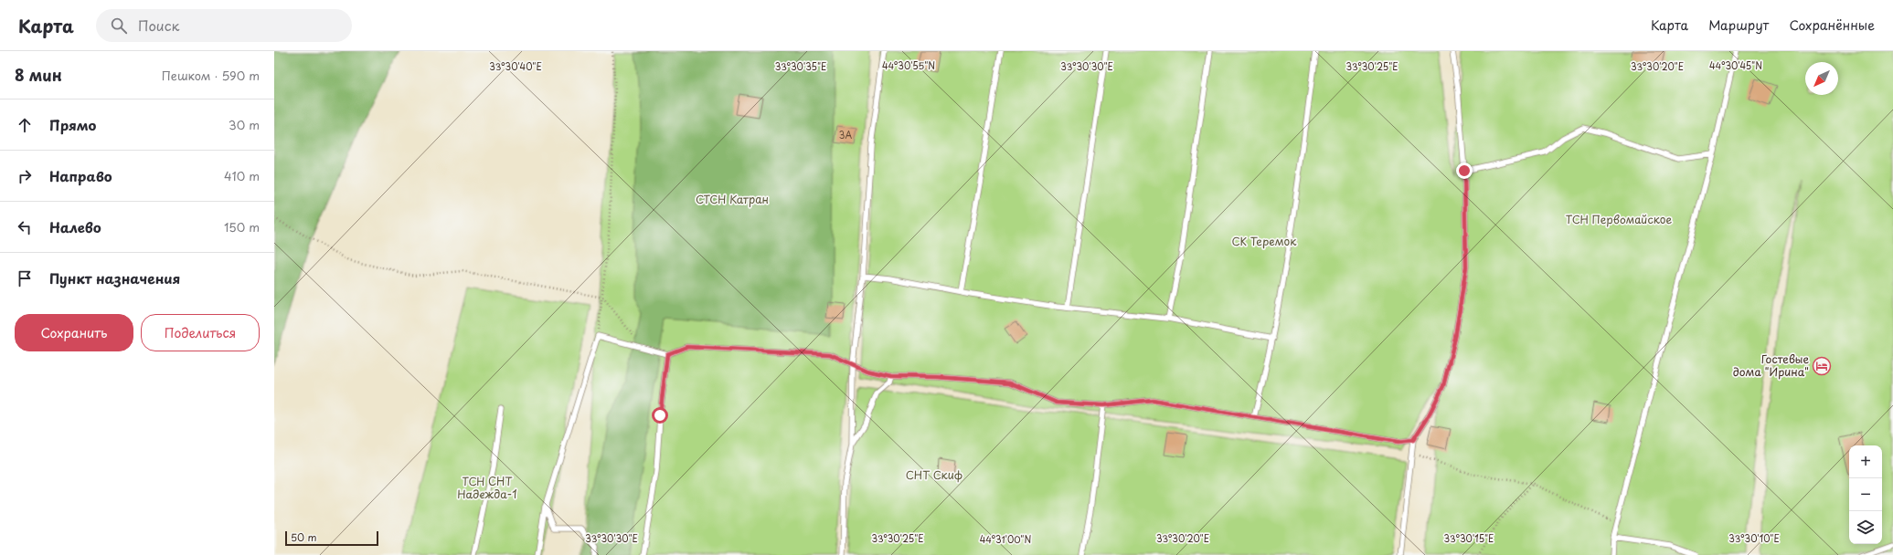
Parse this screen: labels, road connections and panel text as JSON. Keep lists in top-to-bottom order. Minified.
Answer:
{"parks":["СТСН Катран","ТСН Первомайское","СК Теремок","СНТ Скиф","ТСН СНТ Надежда-1"],"places":{"hotel":["Гостевые дома \"Ирина\""]},"house_numbers":["3А"],"scale_bar":"50 m","north":"bottom left","page":{"header":"Карта","search":"Поиск","nav":["Карта","Маршрут","Сохранённые"],"heading":["8 мин","Пешком · 590 m"],"list":[["Прямо","30 m"],["Направо","410 m"],["Налево","150 m"],"Пункт назначения"],"buttons":["Сохранить","Поделиться"],"map_buttons":["+","−"],"scale":"50 m"},"coordinates":["44°30'55\"N","44°30'45\"N","33°30'40\"E","33°30'35\"E","33°30'30\"E","33°30'25\"E","33°30'20\"E","33°30'15\"E","33°30'10\"E","44°31'00\"N"]}
